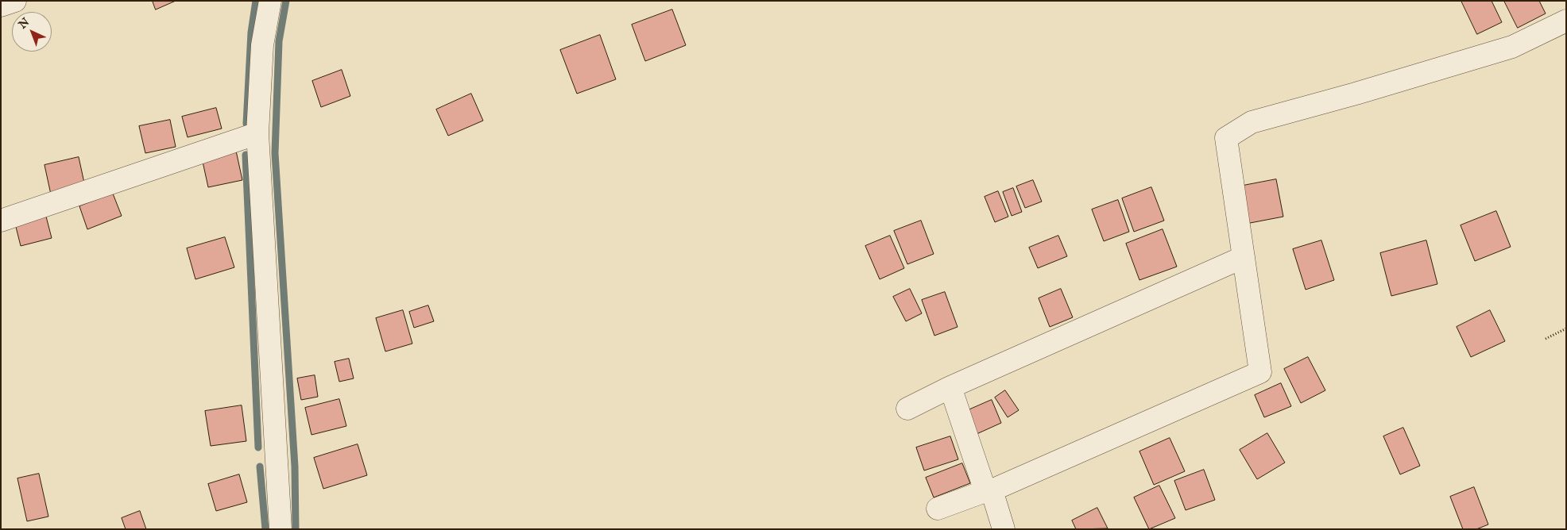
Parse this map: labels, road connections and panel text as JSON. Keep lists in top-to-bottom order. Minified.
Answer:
{"north":"top left"}
